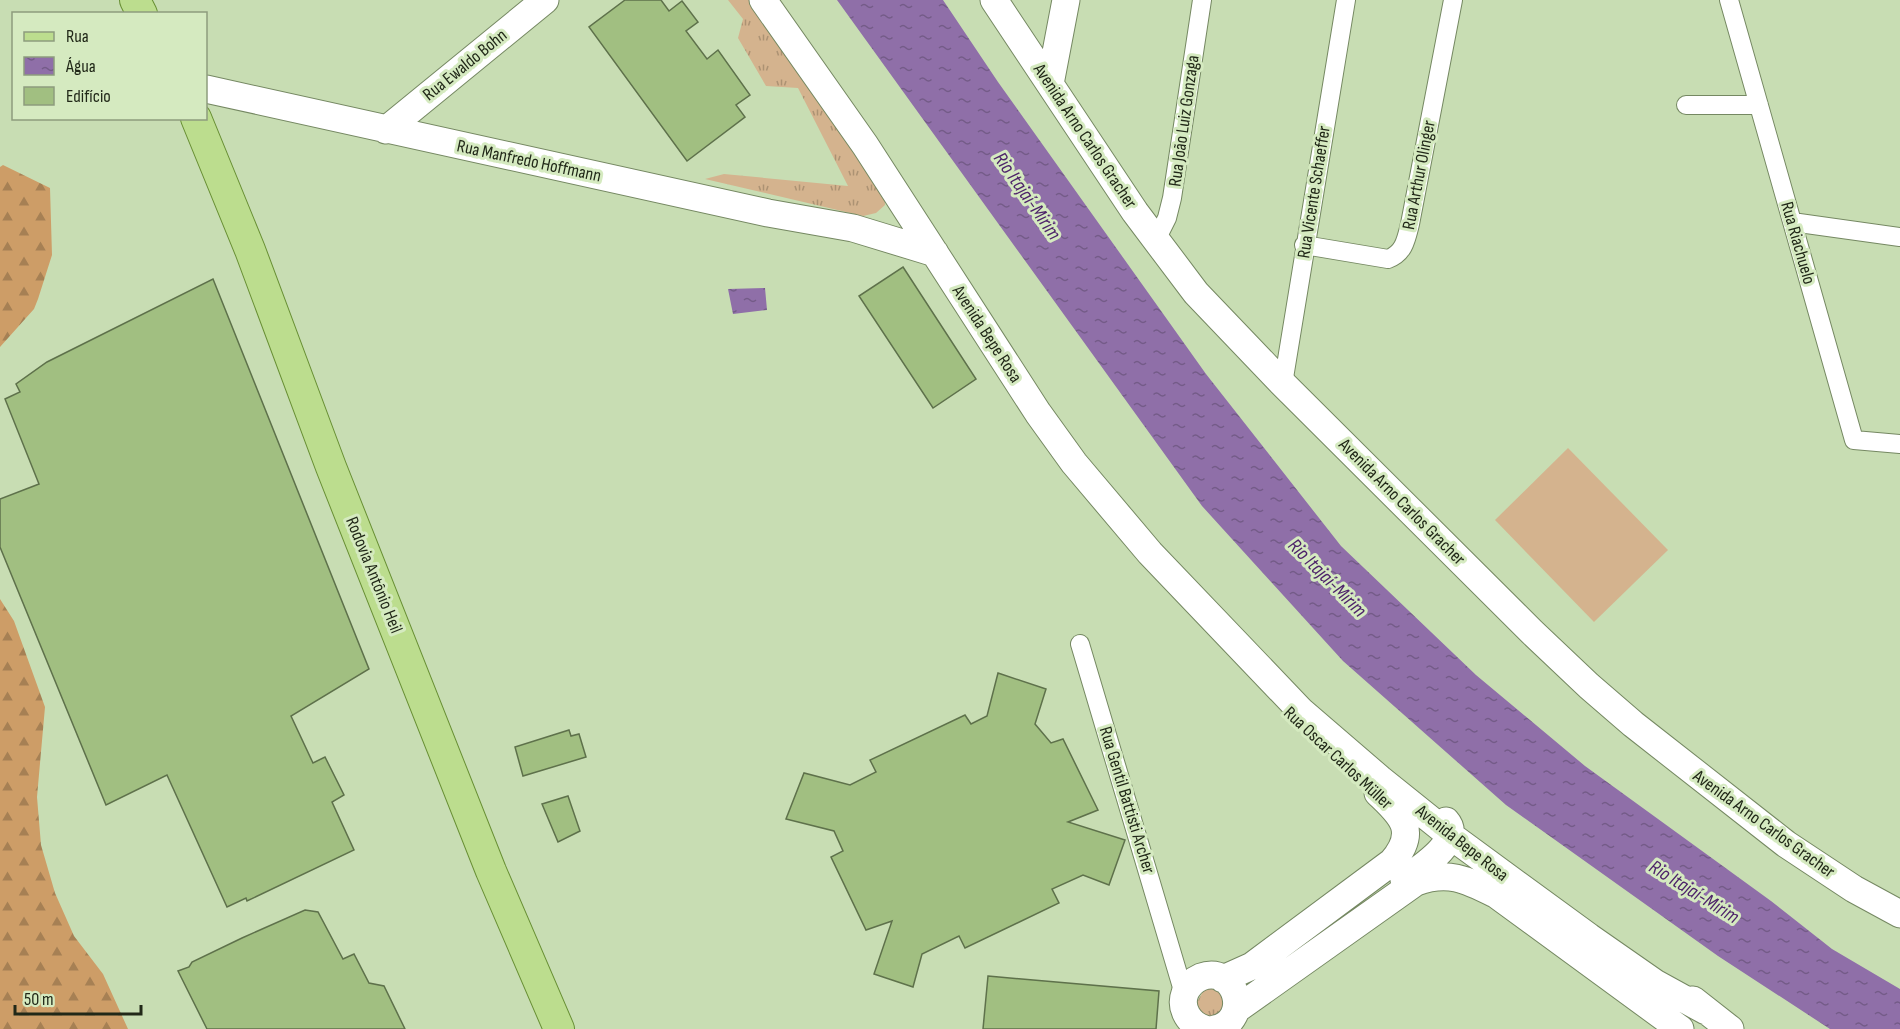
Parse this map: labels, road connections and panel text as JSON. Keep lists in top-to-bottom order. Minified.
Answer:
{"streets":{"main road":["Rua Ewaldo Bohn","Avenida Arno Carlos Gracher","Rua Manfredo Hoffmann","Avenida Bepe Rosa","Rodovia Antônio Heil","Rua Oscar Carlos Müller"],"street":["Rua João Luiz Gonzaga","Rua Arthur Olinger","Rua Vicente Schaeffer","Rua Riachuelo","Rua Gentil Battisti Archer"]},"crossings":[["Rua Ewaldo Bohn","Rua Manfredo Hoffmann"],["Rua João Luiz Gonzaga","Avenida Arno Carlos Gracher"],["Avenida Arno Carlos Gracher","Rua Vicente Schaeffer"],["Rua Manfredo Hoffmann","Avenida Bepe Rosa"],["Rua Arthur Olinger","Rua Vicente Schaeffer"],["Avenida Bepe Rosa","Rua Oscar Carlos Müller"],["Rua Oscar Carlos Müller","Rua Gentil Battisti Archer"]],"water":["Rio Itajaí-Mirim"],"legend":["Rua","Água","Edifício"],"scale_bar":"50 m"}
